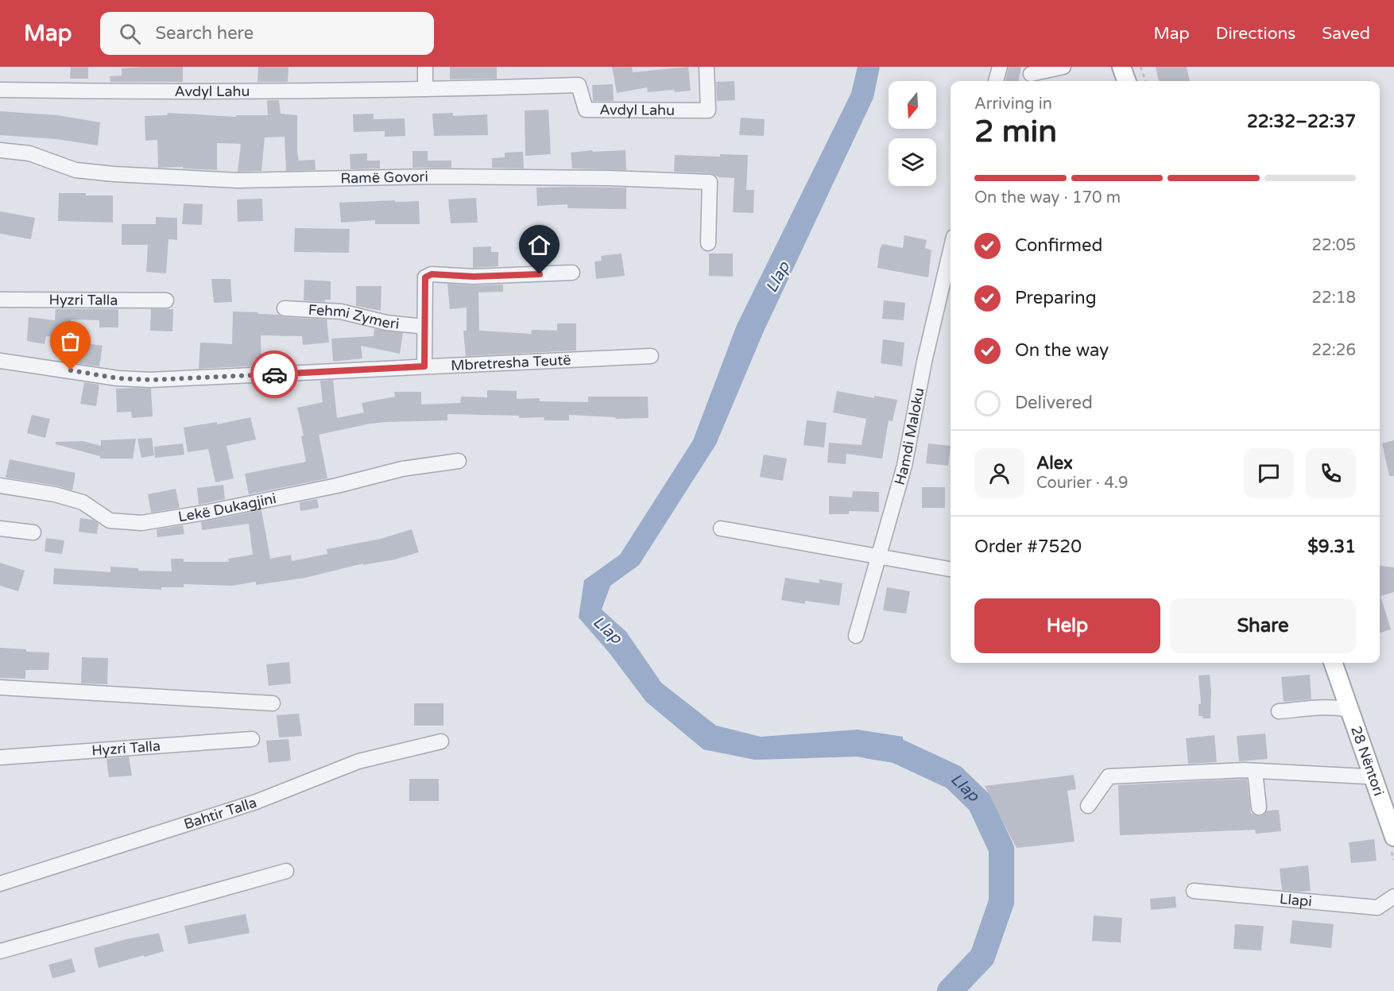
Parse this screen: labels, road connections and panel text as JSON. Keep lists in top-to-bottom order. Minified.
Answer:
{"streets":{"main road":["28 Nëntori"],"street":["Avdyl Lahu","Ramë Govori","Hyzri Talla","Fehmi Zymeri","Mbretresha Teutë","Hamdi Maloku","Lekë Dukagjini","Bahtir Talla","Llapi"]},"water":["Llap"],"north":"bottom","page":{"header":"Map","search":"Search here","nav":["Map","Directions","Saved"],"heading":["2 min","Arriving in","22:32–22:37"],"panel":["Alex","Courier · 4.9","Order #7520","$9.31"],"bar":"On the way · 170 m","list":[["Confirmed","22:05"],["Preparing","22:18"],["On the way","22:26"],"Delivered"],"buttons":["Help","Share"]}}
